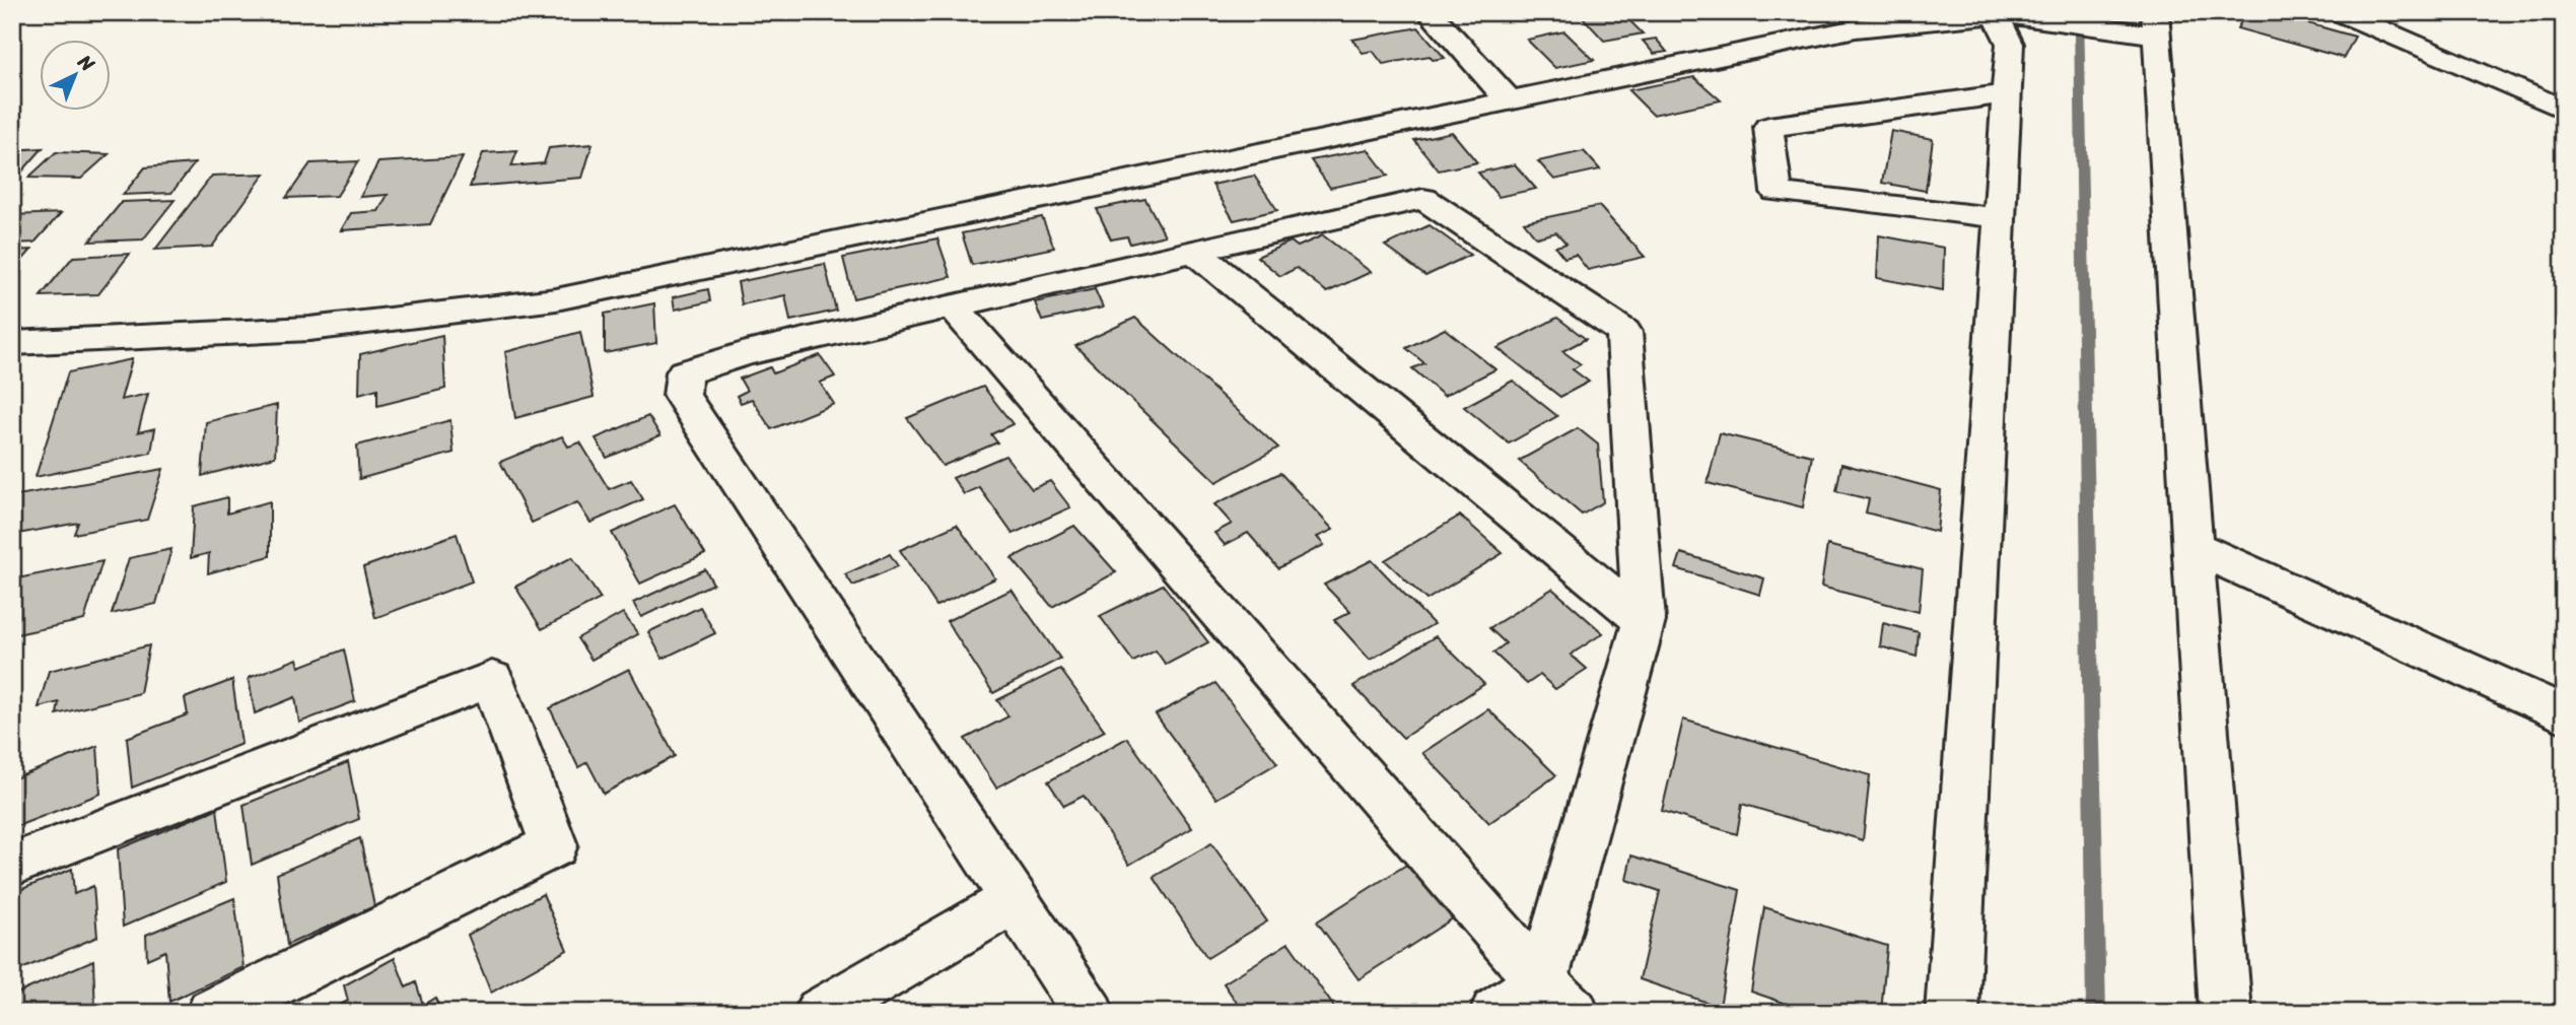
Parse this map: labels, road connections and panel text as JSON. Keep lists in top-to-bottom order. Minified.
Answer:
{"north":"top right"}
